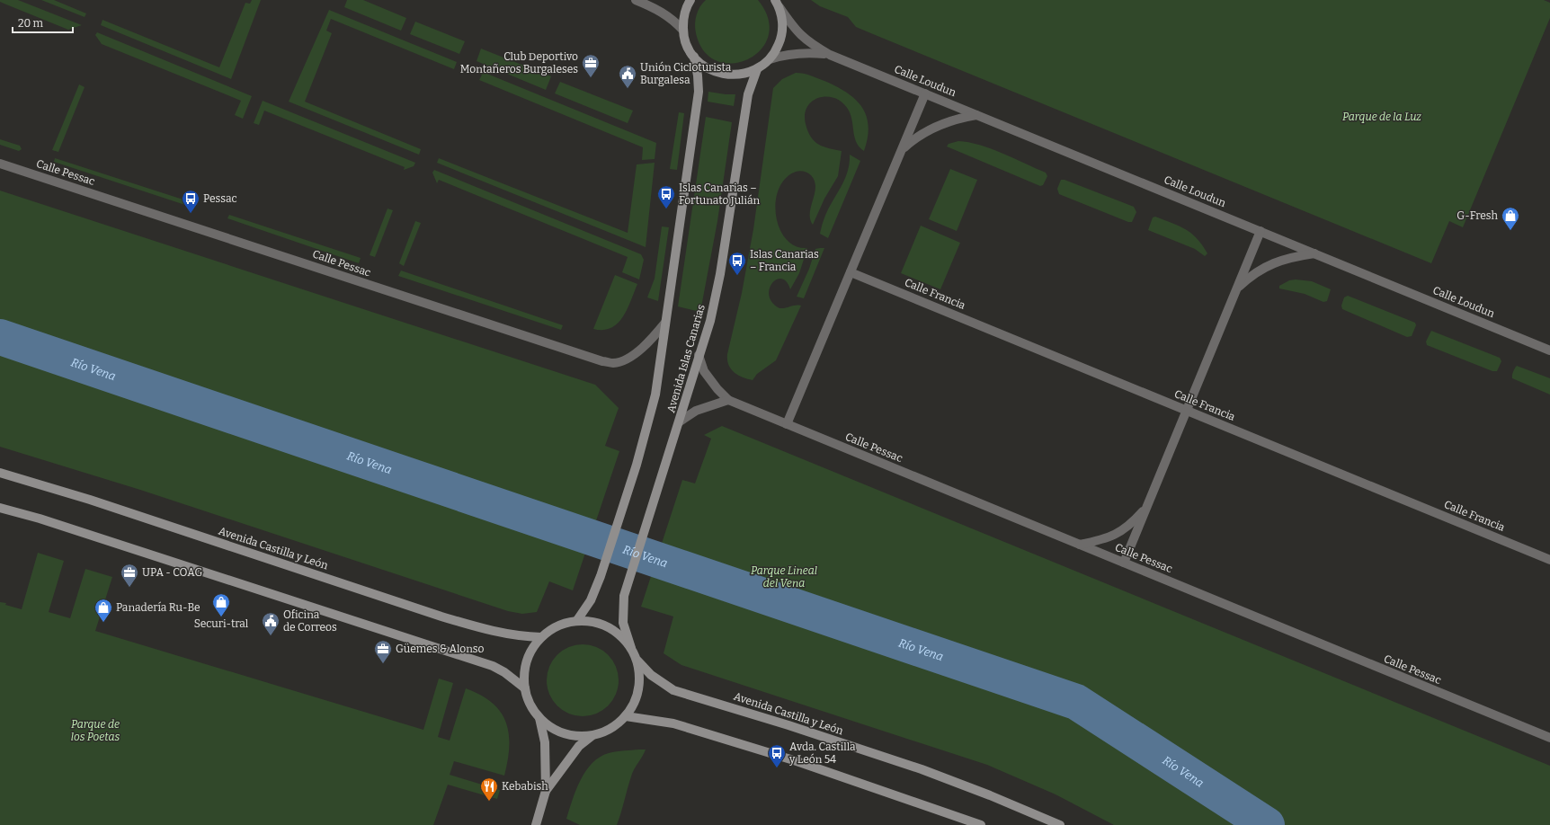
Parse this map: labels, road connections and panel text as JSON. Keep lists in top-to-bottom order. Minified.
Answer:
{"streets":{"main road":["Avenida Islas Canarias","Avenida Castilla y León"],"street":["Calle Loudun","Calle Pessac","Calle Francia"]},"crossings":[["Calle Pessac","Avenida Islas Canarias"],["Avenida Islas Canarias","Avenida Castilla y León"]],"water":["Río Vena"],"parks":["Parque de la Luz","Parque Lineal del Vena","Parque de los Poetas"],"places":{"office":["Club Deportivo Montañeros Burgaleses","UPA - COAG","Güemes & Alonso"],"public building":["Unión Cicloturista Burgalesa","Oficina de Correos"],"bus stop":["Islas Canarias – Fortunato Julián","Pessac","Islas Canarias – Francia","Avda. Castilla y León 54"],"shop":["G-Fresh","Securi-tral","Panadería Ru-Be"],"restaurant":["Kebabish"]},"scale_bar":"20 m"}
